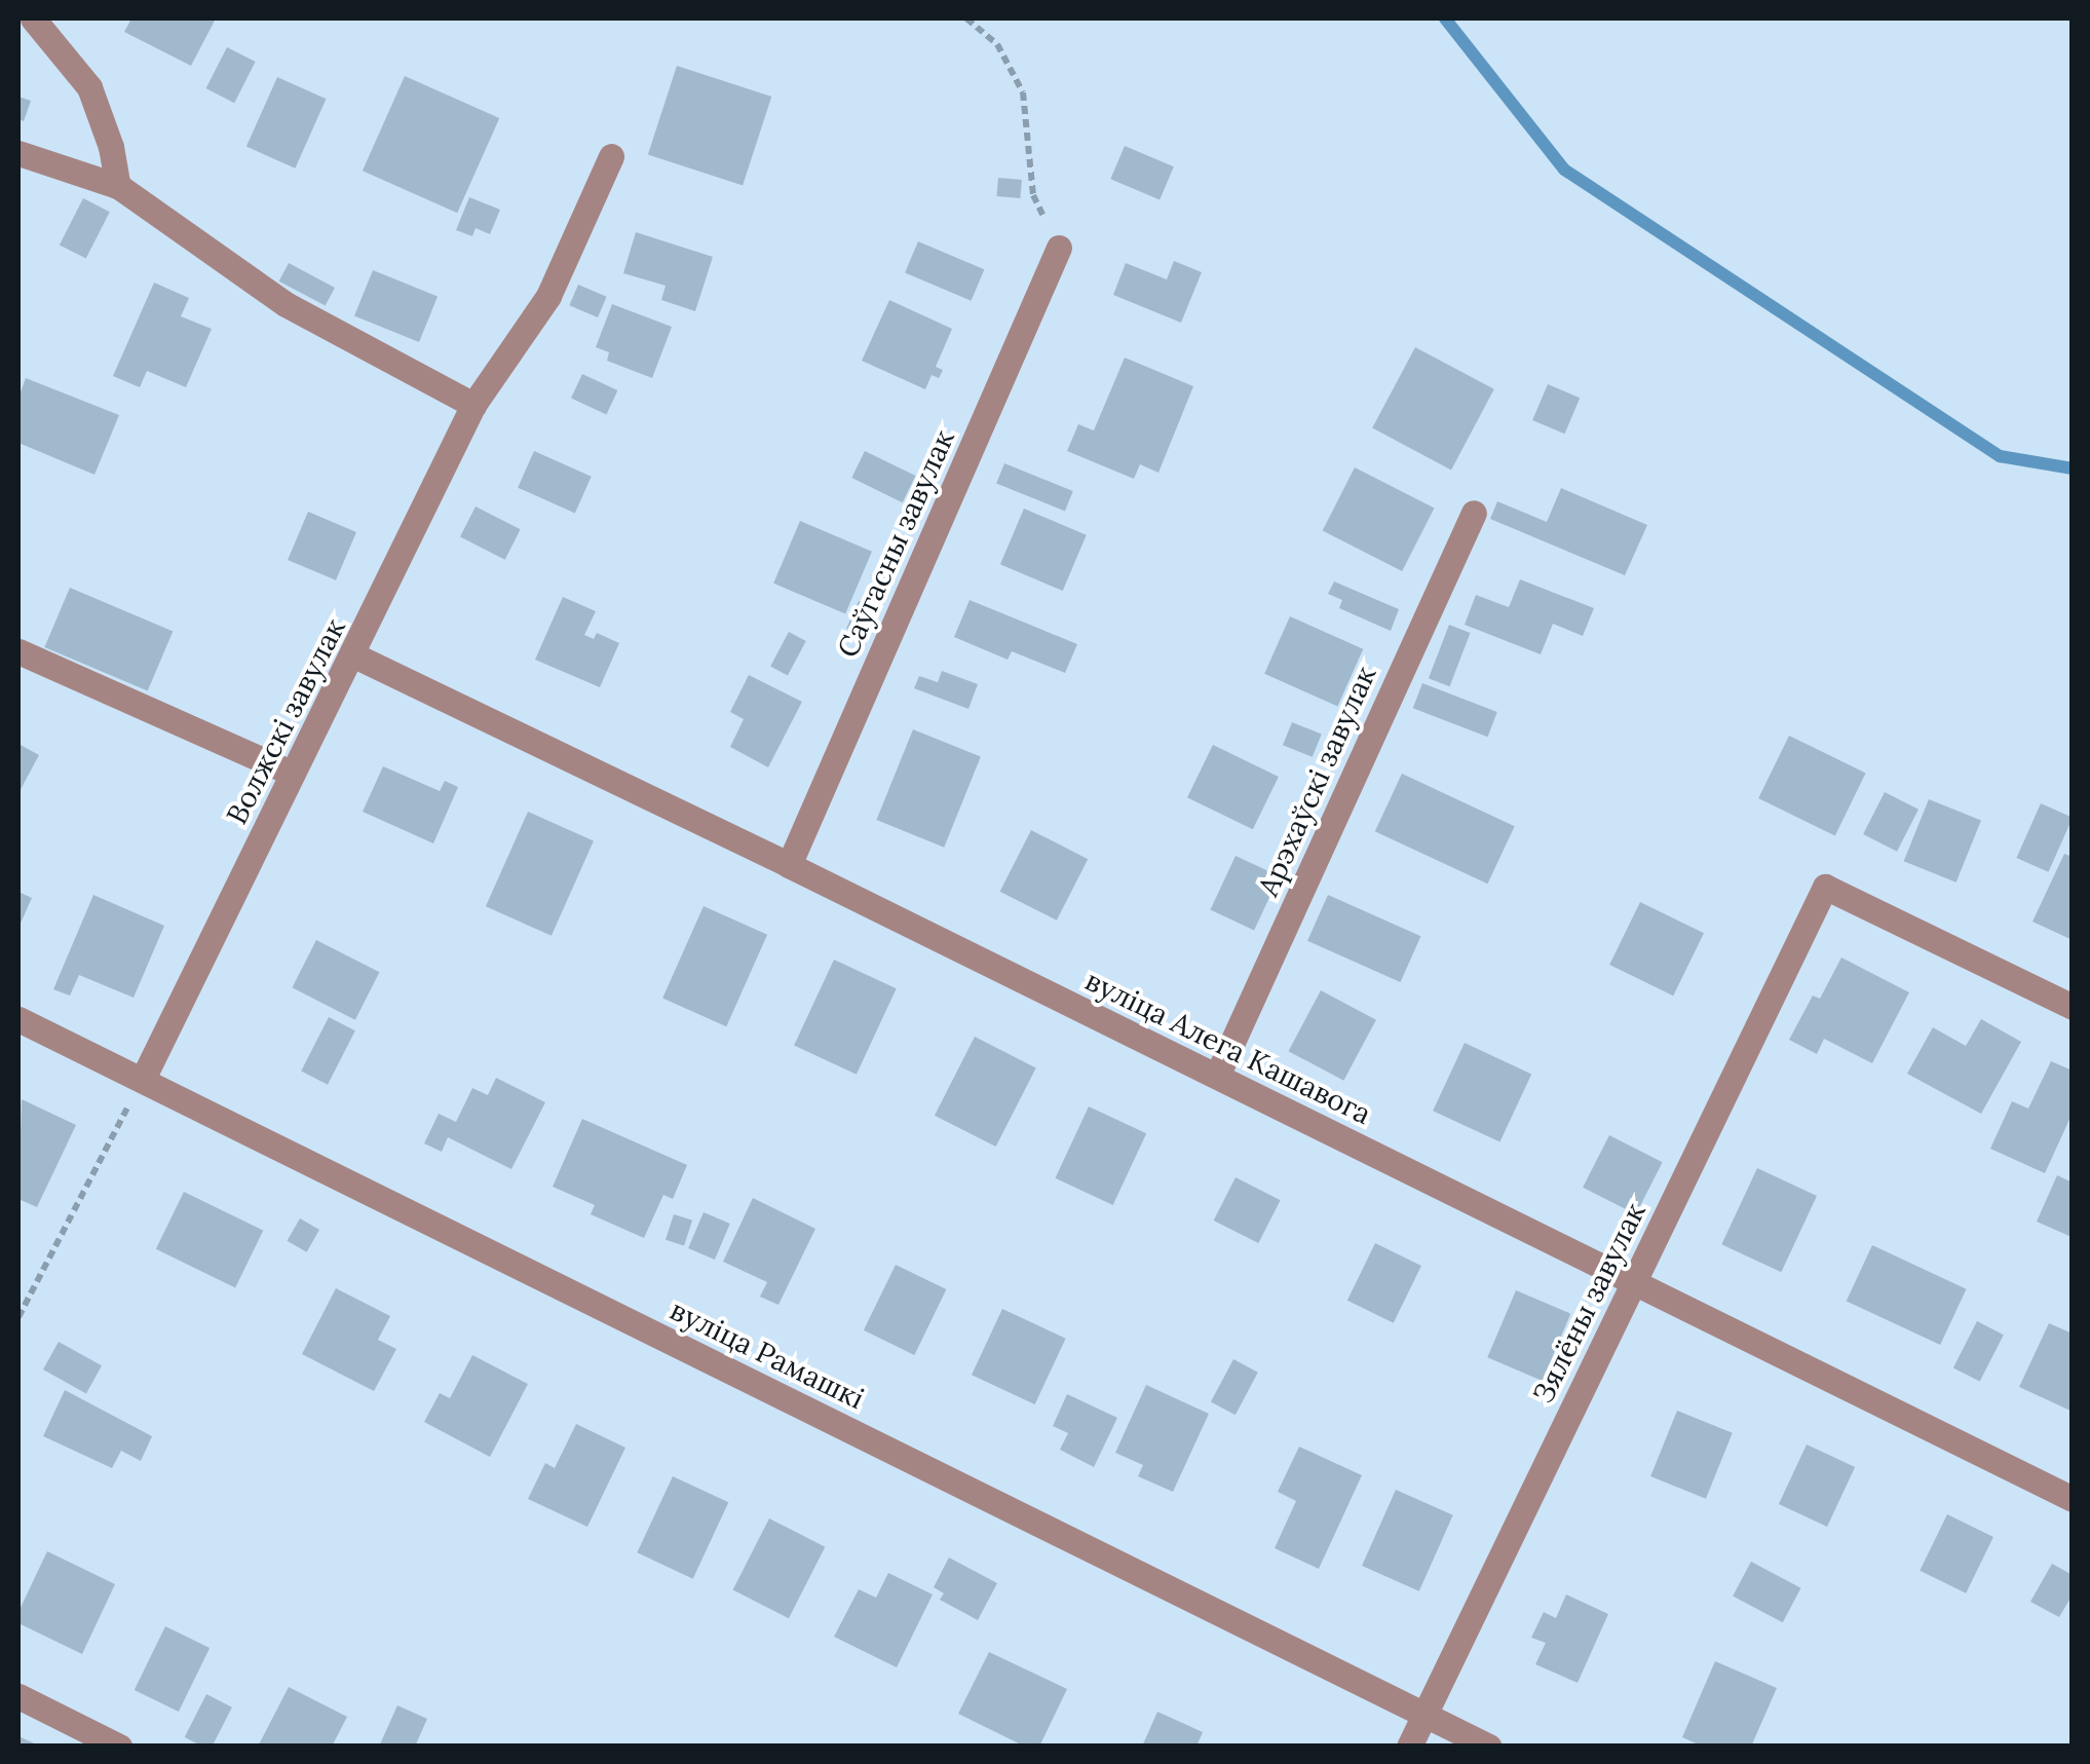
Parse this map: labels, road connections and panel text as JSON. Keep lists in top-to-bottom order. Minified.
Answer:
{"streets":{"street":["Саўгасны завулак","Волжскі завулак","Арэхаўскі завулак","вуліца Алега Кашавога","Зялёны завулак","вуліца Рамашкі"]},"crossings":[["Саўгасны завулак","вуліца Алега Кашавога"],["Волжскі завулак","вуліца Алега Кашавога"],["Волжскі завулак","вуліца Рамашкі"],["Арэхаўскі завулак","вуліца Алега Кашавога"],["вуліца Алега Кашавога","Зялёны завулак"],["Зялёны завулак","вуліца Рамашкі"]]}
